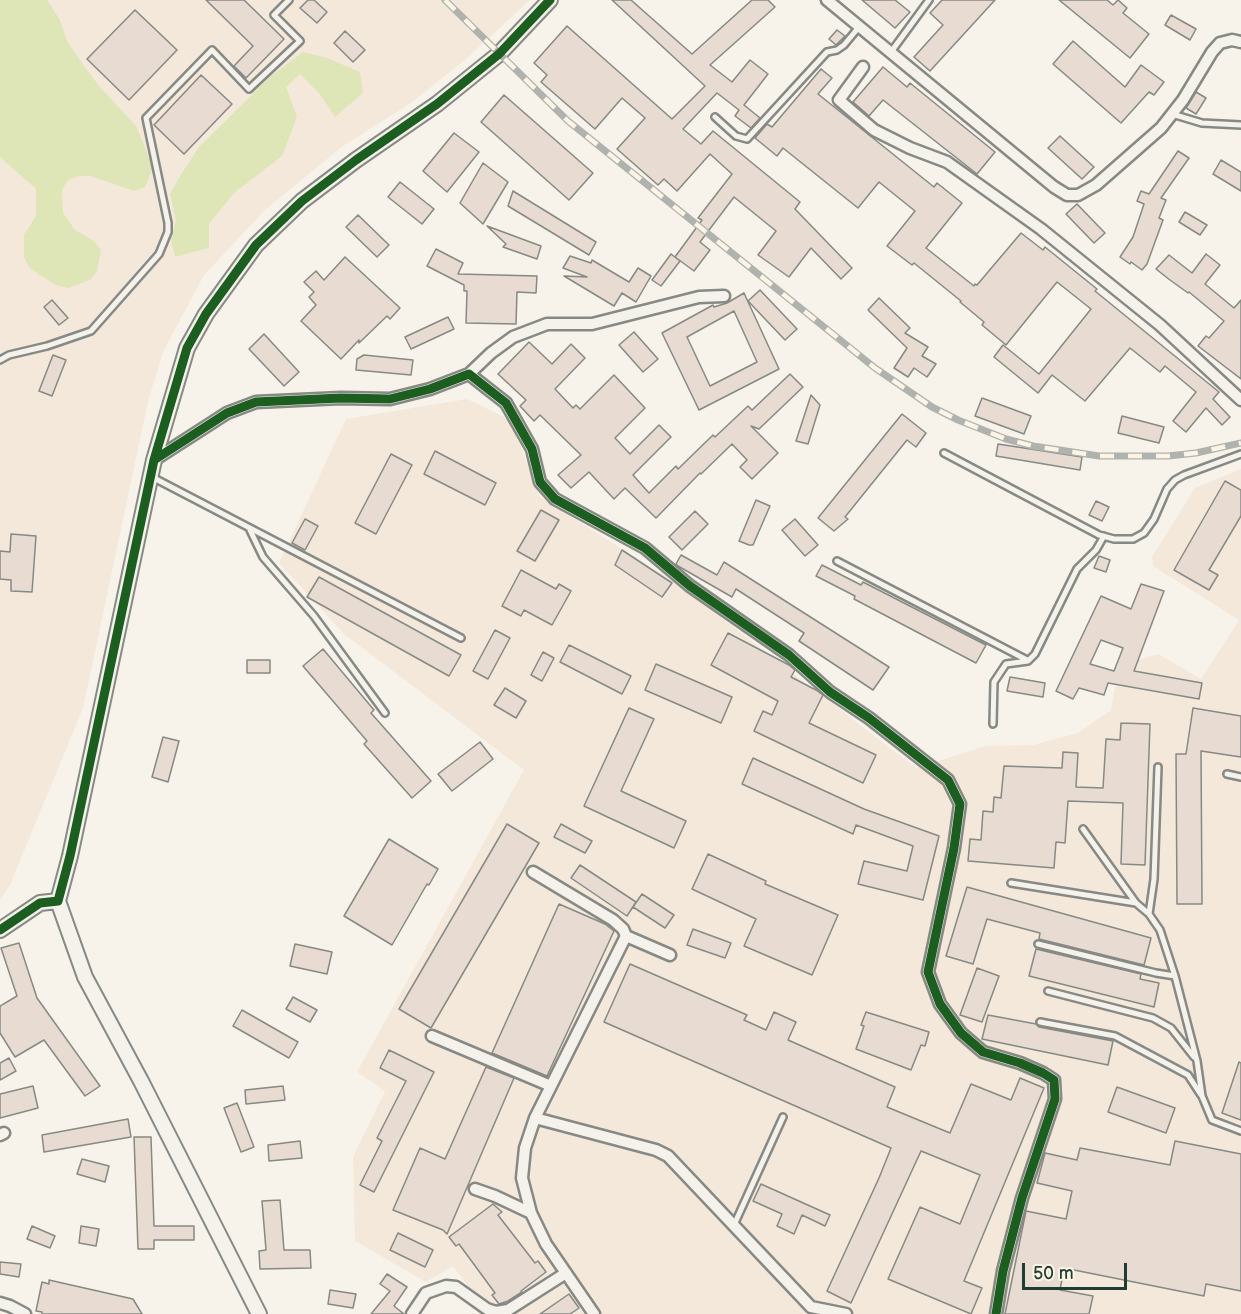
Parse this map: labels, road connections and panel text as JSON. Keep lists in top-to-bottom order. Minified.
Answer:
{"scale_bar":"50 m"}
